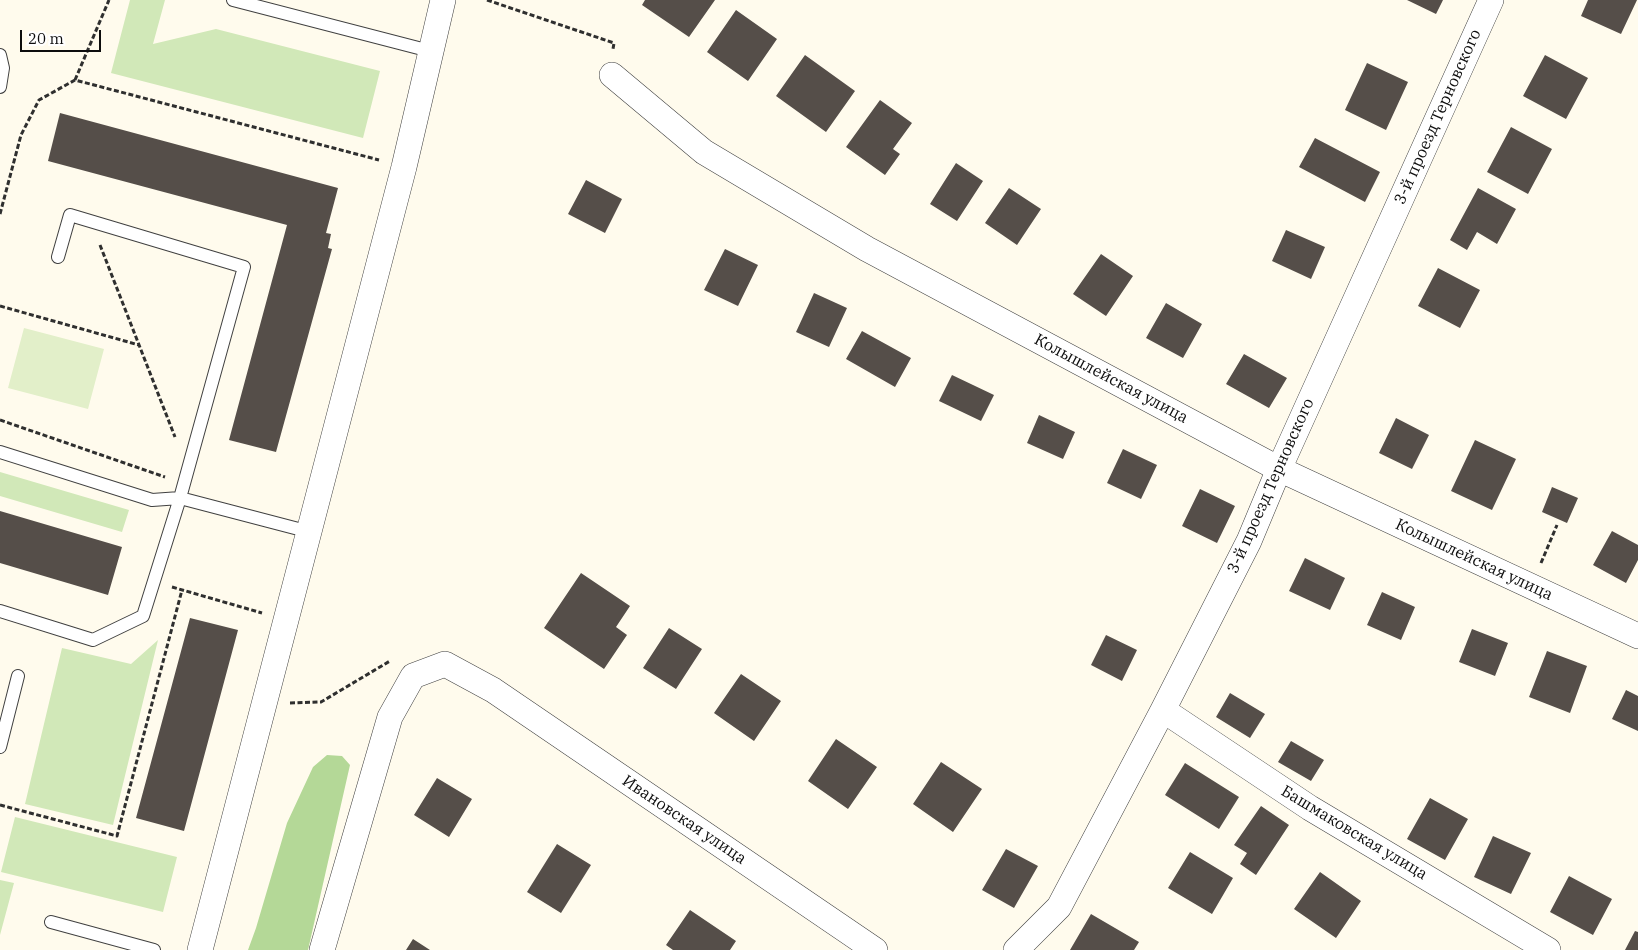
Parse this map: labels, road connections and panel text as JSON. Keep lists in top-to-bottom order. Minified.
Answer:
{"streets":{"street":["3-й проезд Терновского","Колышлейская улица","Ивановская улица","Башмаковская улица"]},"crossings":[["3-й проезд Терновского","Колышлейская улица"],["3-й проезд Терновского","Башмаковская улица"]],"scale_bar":"20 m"}
